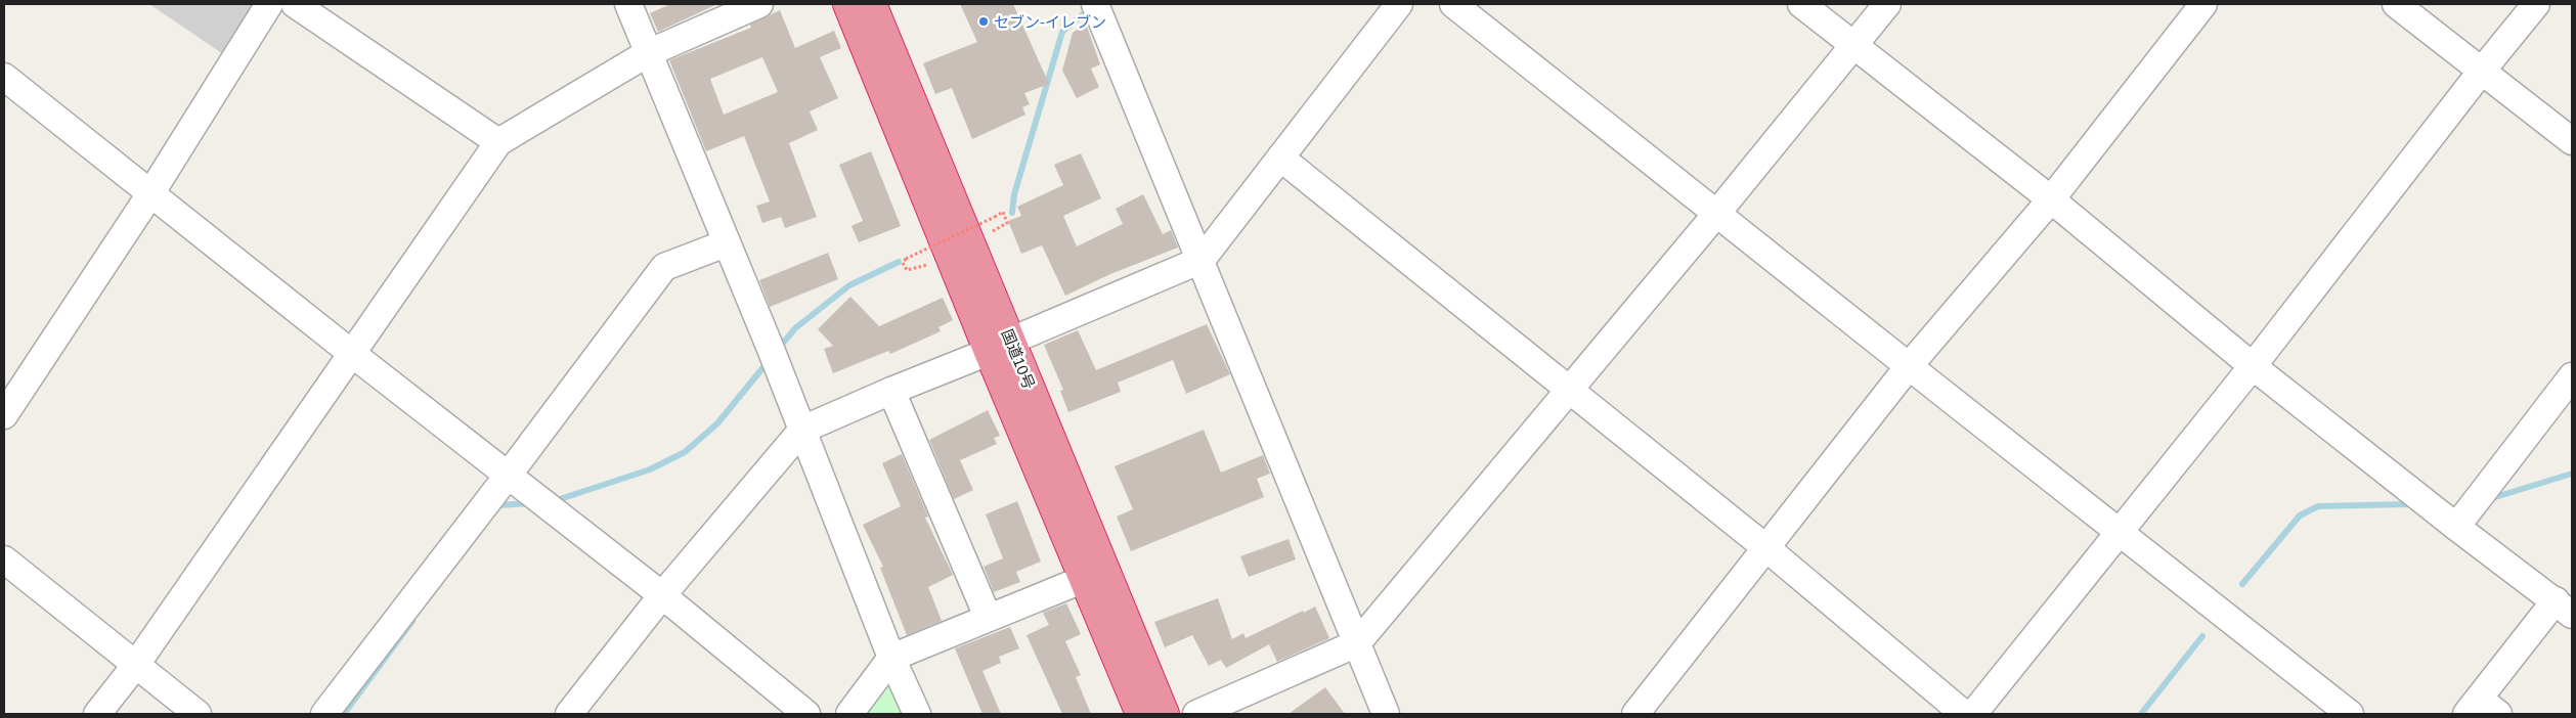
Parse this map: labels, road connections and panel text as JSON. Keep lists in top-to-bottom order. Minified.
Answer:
{"streets":{"highway":["国道10号"]},"places":["セブン-イレブン"]}
